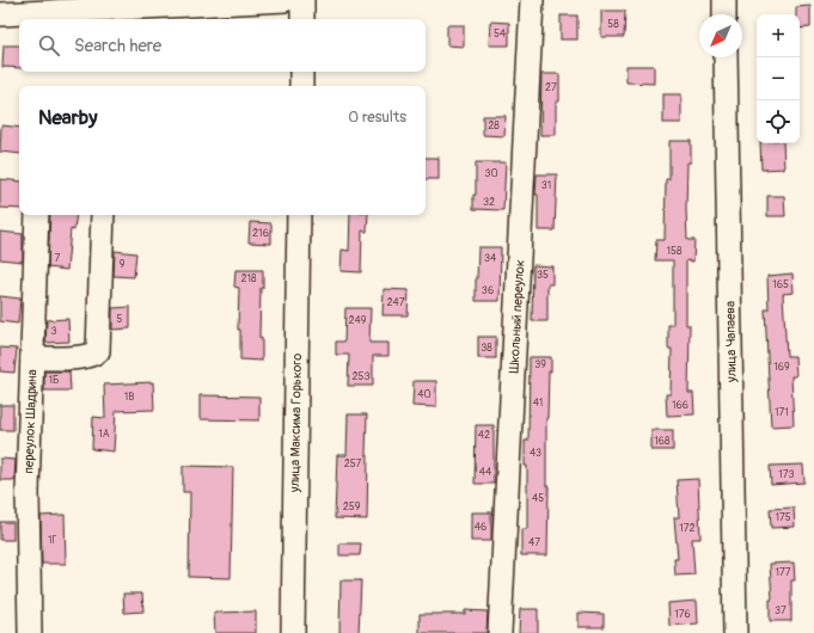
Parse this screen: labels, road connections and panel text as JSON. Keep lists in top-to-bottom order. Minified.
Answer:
{"streets":{"street":["Школьный переулок","улица Чапаева","переулок Шадрина","улица Максима Горького"]},"house_numbers":["58","54","27","28","30","31","32","216","158","7","34","9","35","218","165","36","247","5","249","3","38","39","169","253","1Б","40","1В","41","166","171","1А","42","168","43","257","44","173","45","259","175","46","172","1Г","47","177","37","176"],"north":"bottom left","page":{"map_buttons":["+","−"],"search":"Search here","heading":["Nearby","0 results"]}}
